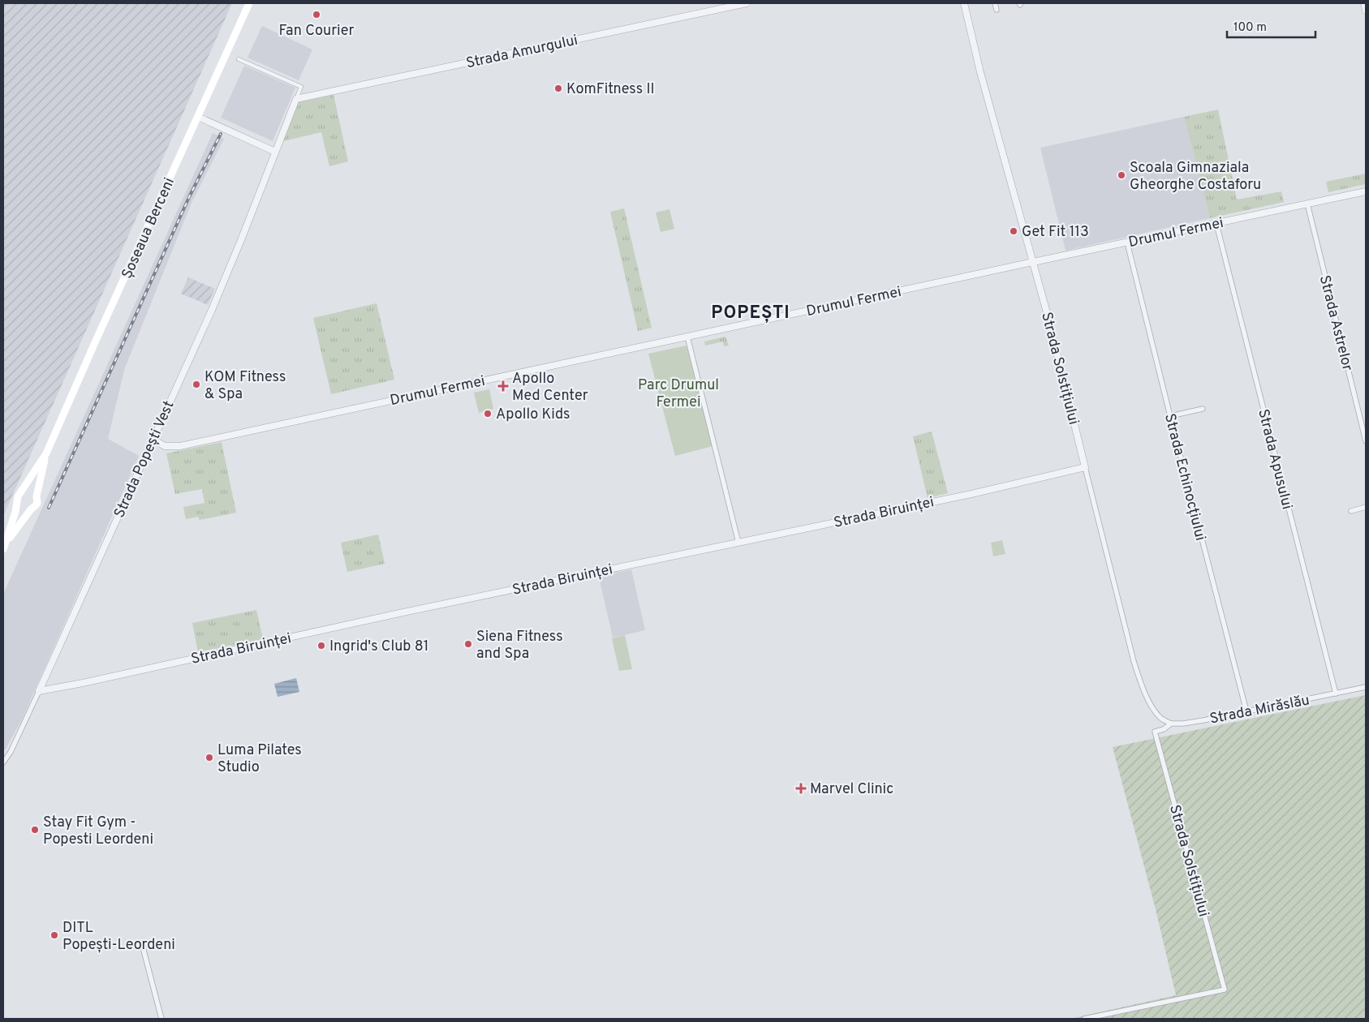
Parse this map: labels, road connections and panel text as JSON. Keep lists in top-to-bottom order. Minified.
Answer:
{"streets":{"main road":["Șoseaua Berceni"],"street":["Strada Amurgului","Drumul Fermei","Strada Astrelor","Strada Solstițiului","Strada Popești Vest","Strada Apusului","Strada Echinocțiului","Strada Biruinței","Strada Mirăslău"]},"crossings":[["Strada Amurgului","Strada Popești Vest"],["Drumul Fermei","Strada Astrelor"],["Drumul Fermei","Strada Solstițiului"],["Drumul Fermei","Strada Popești Vest"],["Drumul Fermei","Strada Apusului"],["Drumul Fermei","Strada Echinocțiului"],["Strada Solstițiului","Strada Biruinței"],["Strada Solstițiului","Strada Mirăslău"],["Strada Popești Vest","Strada Biruinței"],["Strada Apusului","Strada Mirăslău"],["Strada Echinocțiului","Strada Mirăslău"]],"districts":["POPEȘTI"],"parks":["Parc Drumul Fermei"],"places":{"other":["Fan Courier","KomFitness II","Scoala Gimnaziala Gheorghe Costaforu","Get Fit 113","KOM Fitness & Spa","Apollo Kids","Siena Fitness and Spa","Ingrid's Club 81","Luma Pilates Studio","Stay Fit Gym - Popesti Leordeni","DITL Popești-Leordeni"],"health":["Apollo Med Center","Marvel Clinic"]},"scale_bar":"100 m"}
